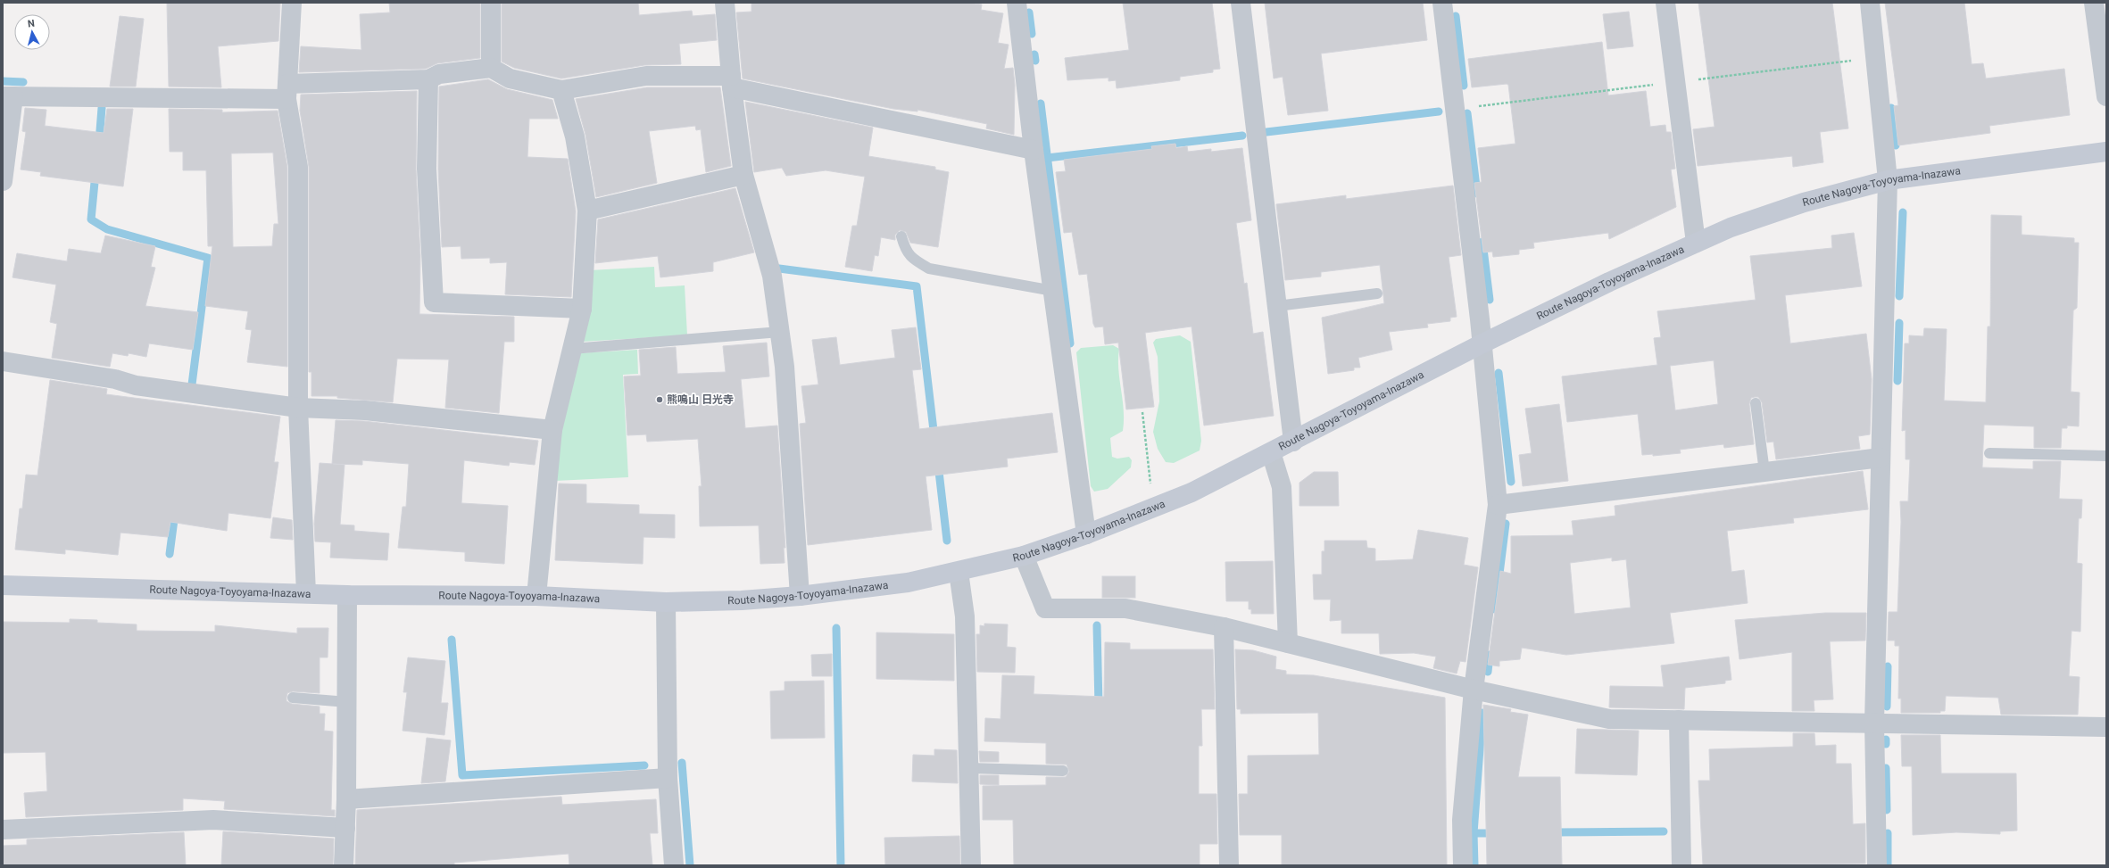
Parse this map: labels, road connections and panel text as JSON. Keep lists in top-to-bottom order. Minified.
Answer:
{"streets":{"main road":["Route Nagoya-Toyoyama-Inazawa"]},"places":["熊鳴山 日光寺"],"north":"top"}
